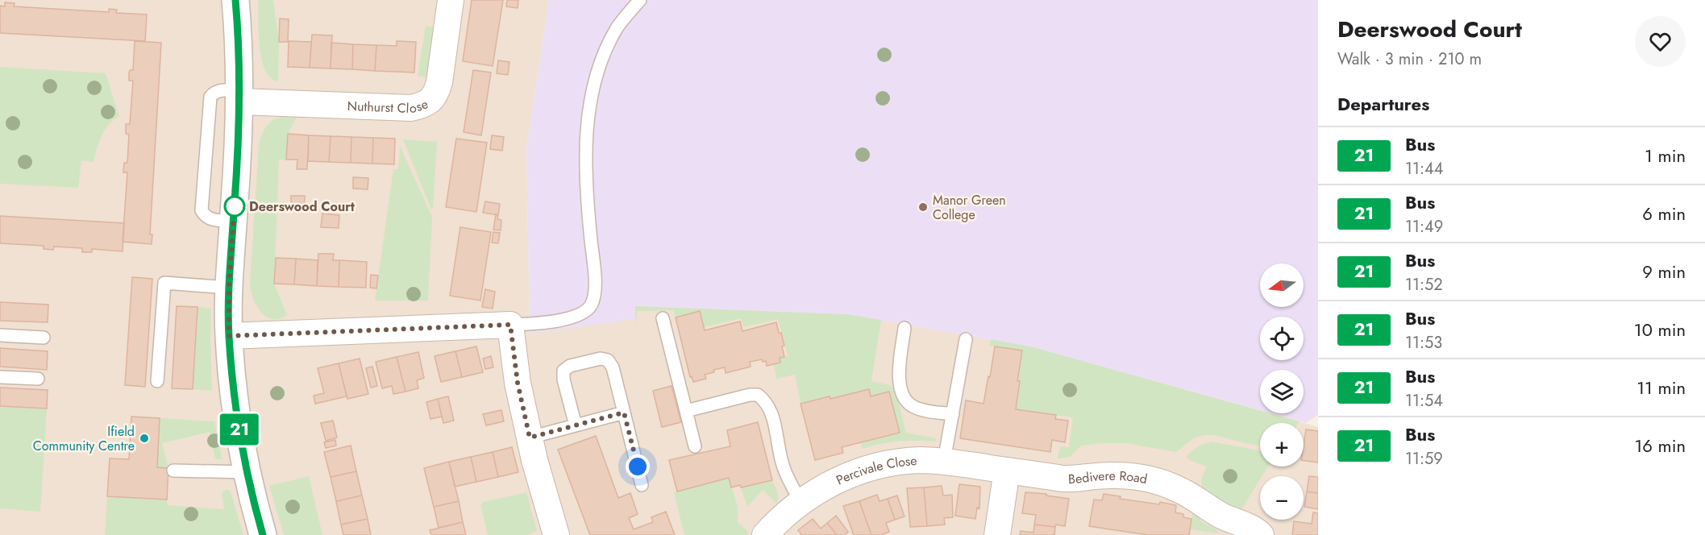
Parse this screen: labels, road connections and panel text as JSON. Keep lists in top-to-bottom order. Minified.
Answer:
{"streets":{"street":["Nuthurst Close","Percivale Close","Bedivere Road"]},"crossings":[["Percivale Close","Bedivere Road"]],"places":["Deerswood Court","Manor Green College","Ifield Community Centre"],"lines":["bus line 21"],"north":"left","page":{"on_map":"21","heading":[["Deerswood Court","Walk · 3 min · 210 m"],"Departures"],"list":[{"mark":"21","name":"Bus","note":"11:44","value":"1 min"},{"mark":"21","name":"Bus","note":"11:49","value":"6 min"},{"mark":"21","name":"Bus","note":"11:52","value":"9 min"},{"mark":"21","name":"Bus","note":"11:53","value":"10 min"},{"mark":"21","name":"Bus","note":"11:54","value":"11 min"},{"mark":"21","name":"Bus","note":"11:59","value":"16 min"}],"map_buttons":["+","−"]}}
